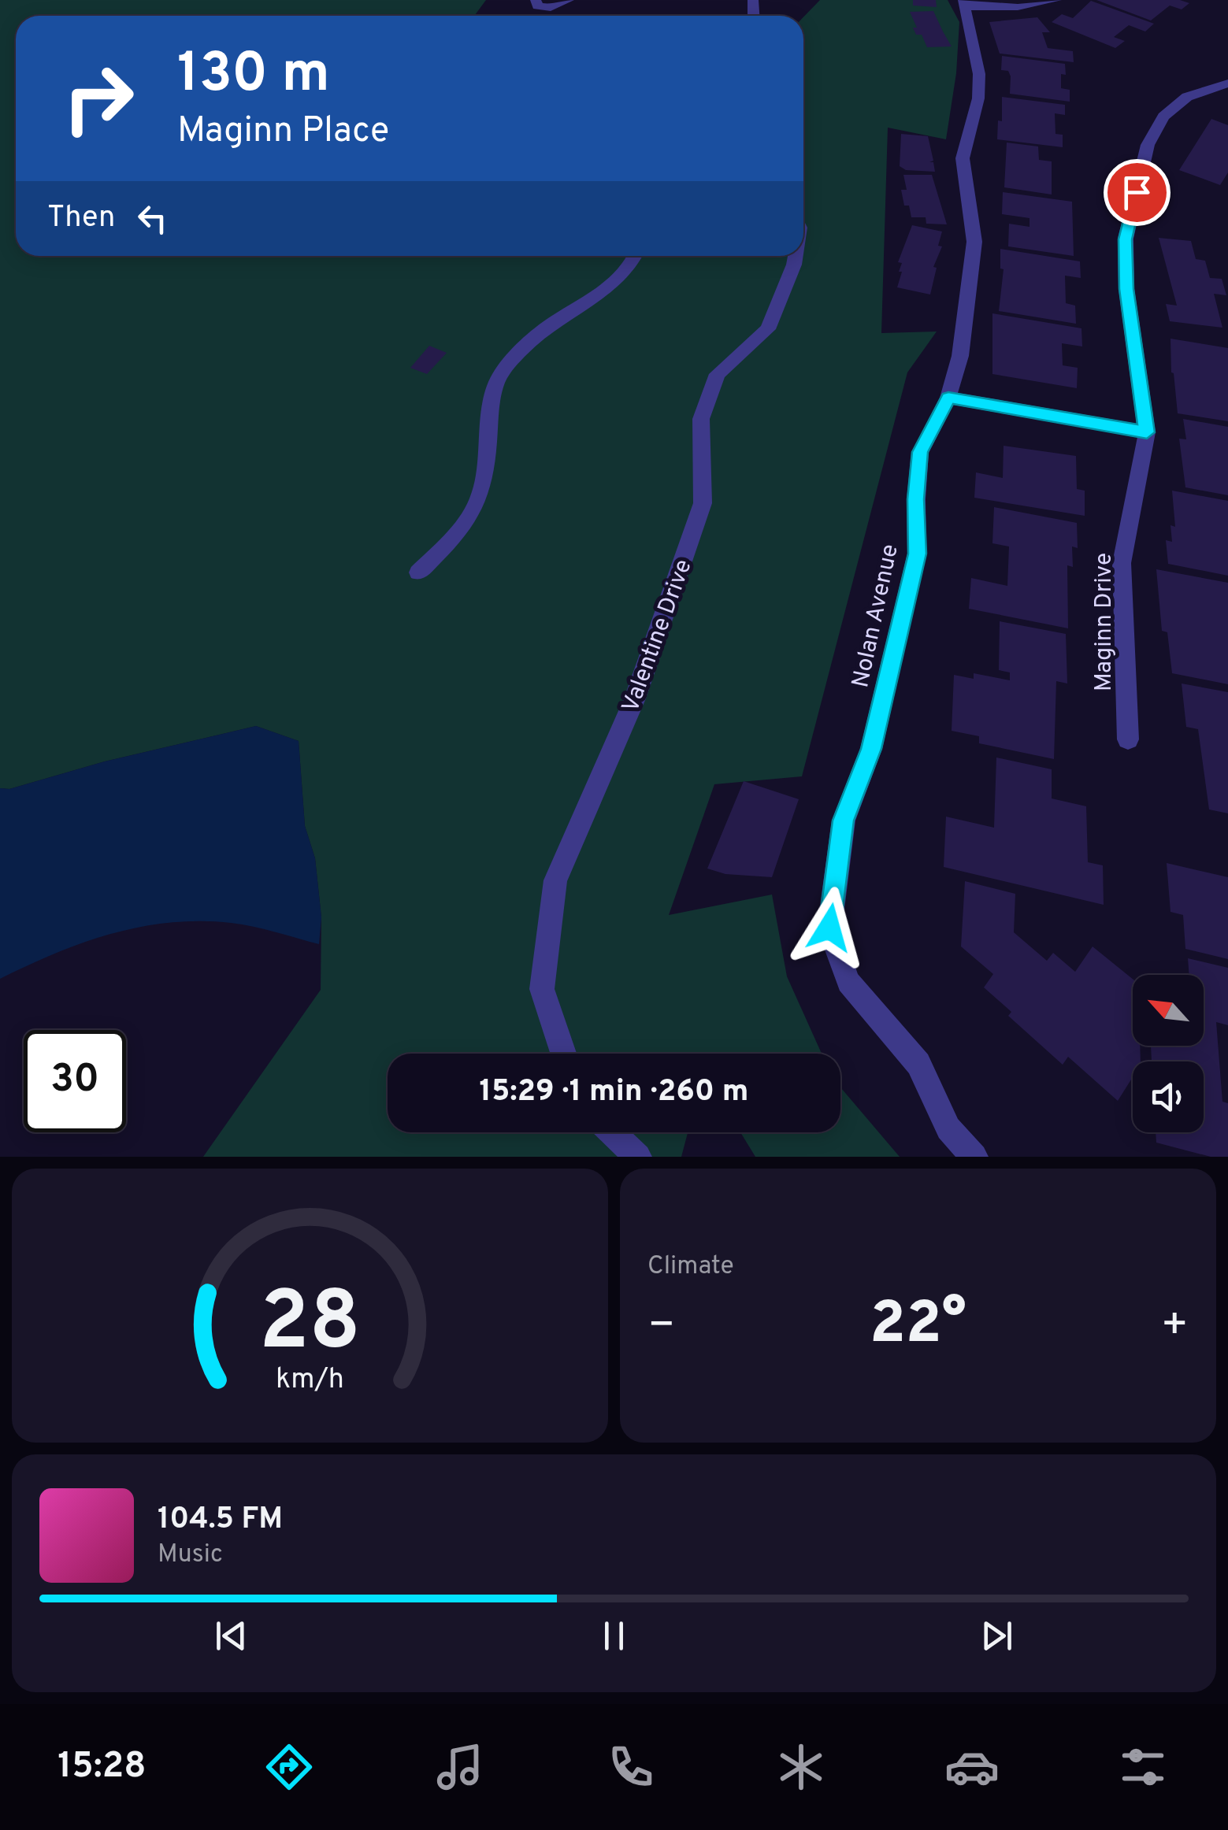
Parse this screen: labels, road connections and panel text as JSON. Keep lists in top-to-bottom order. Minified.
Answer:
{"streets":{"street":["Nolan Avenue","Maginn Drive","Valentine Drive"]},"north":"top left","page":{"turn":["130 m","Maginn Place"],"then":"Then","limit":"30","trip":"15:29 · 1 min · 260 m","tile":"Climate","heat":["−","22°","+"],"song":["104.5 FM","Music"],"tabs":"15:28","gauge":["28","km/h"]}}
